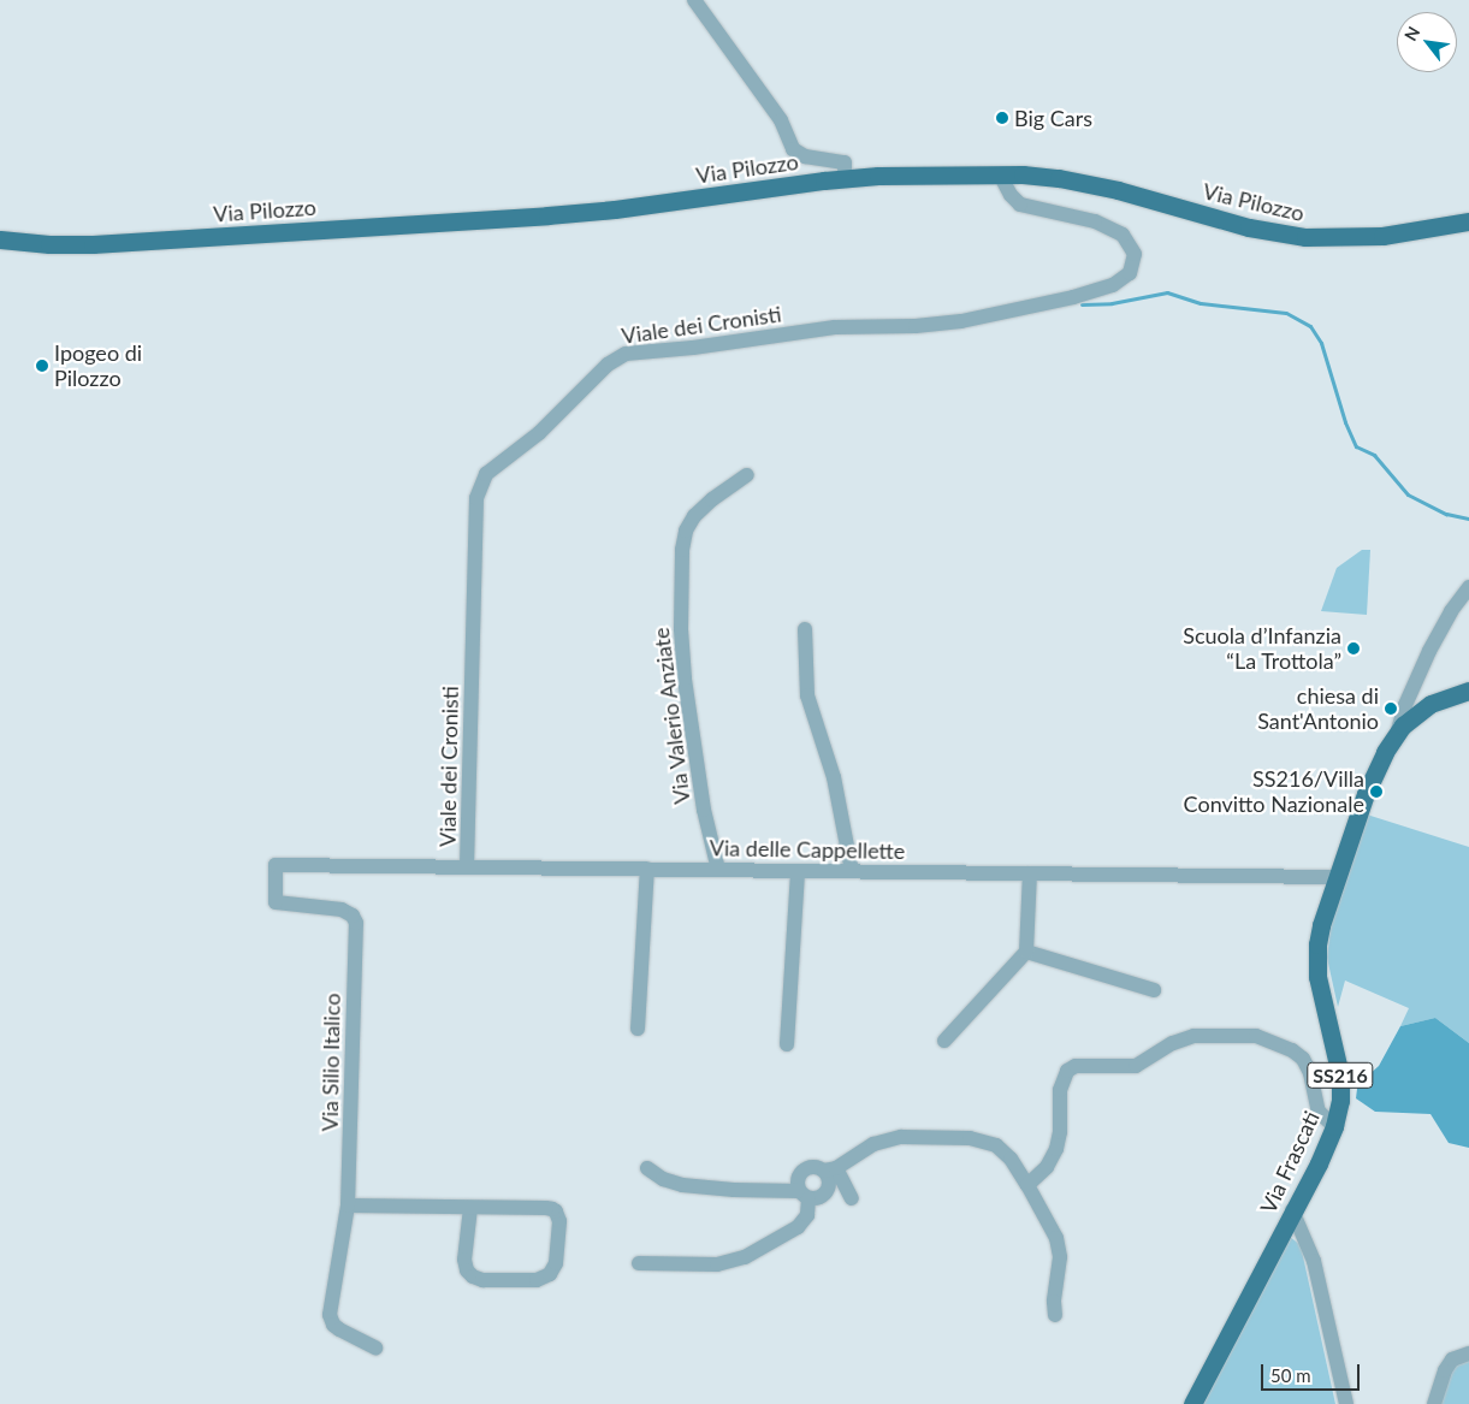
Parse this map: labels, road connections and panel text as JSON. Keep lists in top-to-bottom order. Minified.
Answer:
{"streets":{"main road":["Via Pilozzo","SS216","Via Frascati"],"street":["Viale dei Cronisti","Via Valerio Anziate","Via delle Cappellette","Via Silio Italico"]},"crossings":[["Via Pilozzo","Viale dei Cronisti"],["Viale dei Cronisti","Via delle Cappellette"],["Via Valerio Anziate","Via delle Cappellette"],["Via delle Cappellette","Via Silio Italico"],["Via delle Cappellette","Via Frascati"]],"places":["Big Cars","Ipogeo di Pilozzo","Scuola d’Infanzia “La Trottola”","chiesa di Sant'Antonio","SS216/Villa Convitto Nazionale"],"scale_bar":"50 m","north":"top left"}
